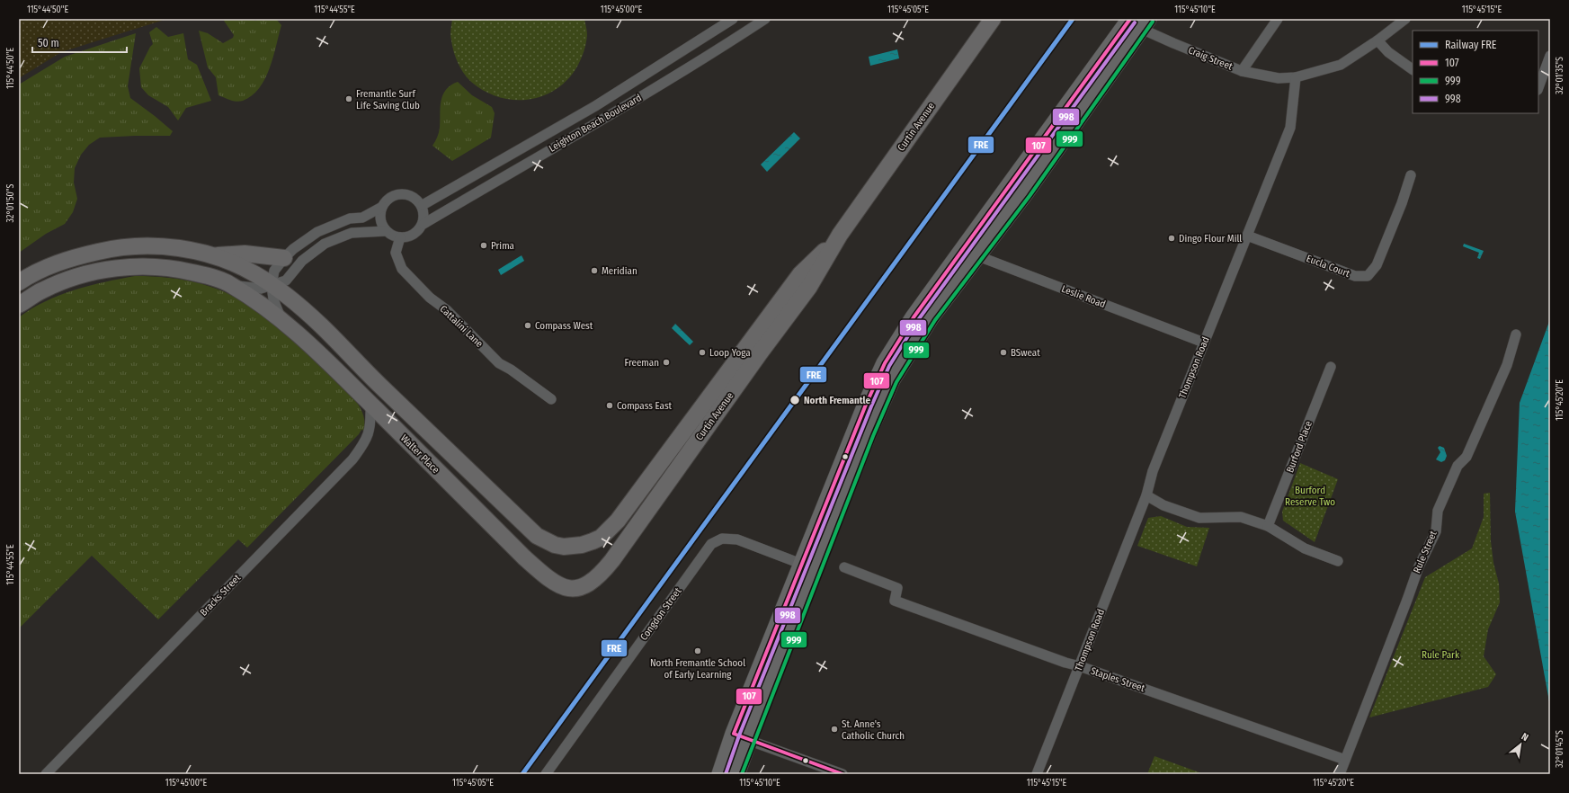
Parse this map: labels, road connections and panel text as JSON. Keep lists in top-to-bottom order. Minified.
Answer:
{"streets":{"main road":["Curtin Avenue","Walter Place"],"street":["Craig Street","Leighton Beach Boulevard","Eucla Court","Leslie Road","Cattalini Lane","Thompson Road","Burford Place","Rule Street","Bracks Street","Congdon Street","Staples Street"]},"crossings":[["Craig Street","Thompson Road"],["Leighton Beach Boulevard","Cattalini Lane"],["Curtin Avenue","Walter Place"],["Eucla Court","Thompson Road"],["Leslie Road","Thompson Road"],["Thompson Road","Staples Street"],["Walter Place","Bracks Street"],["Rule Street","Staples Street"]],"parks":["Burford Reserve Two","Rule Park"],"places":["Fremantle Surf Life Saving Club","Dingo Flour Mill","Prima","Meridian","Compass West","Loop Yoga","BSweat","Freeman","North Fremantle","Compass East","North Fremantle School of Early Learning","St. Anne's Catholic Church"],"lines":["rail line FRE","transit line 107","transit line 999","transit line 998"],"legend":["Railway FRE","107","999","998"],"scale_bar":"50 m","north":"top right","coordinates":["115°44'50\"E","115°44'55\"E","115°45'00\"E","115°45'05\"E","115°45'10\"E","115°45'15\"E","32°01'35\"S","32°01'50\"S","115°45'20\"E","32°01'45\"S"]}
